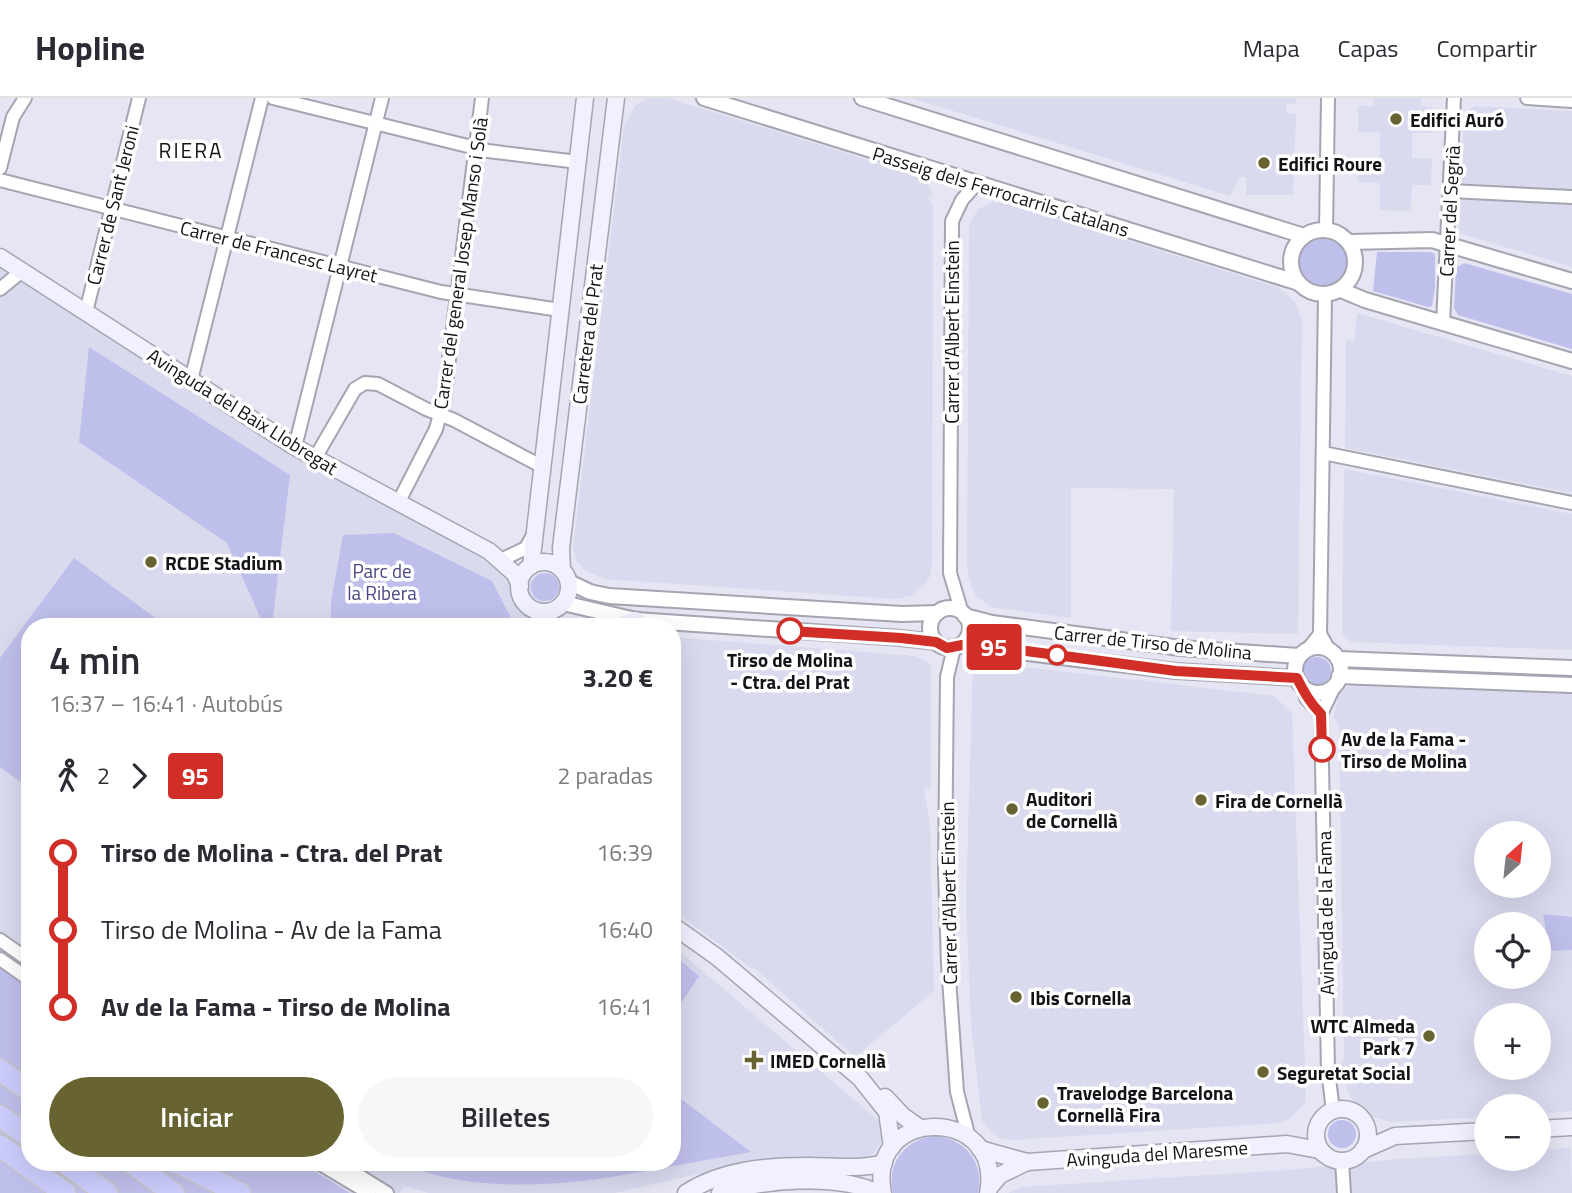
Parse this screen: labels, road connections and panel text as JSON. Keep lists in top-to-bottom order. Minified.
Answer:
{"streets":{"main road":["Carretera del Prat","Avinguda del Baix Llobregat","Avinguda del Maresme"],"street":["Passeig dels Ferrocarrils Catalans","Carrer de Sant Jeroni","Carrer del Segrià","Carrer de Francesc Layret","Carrer del general Josep Manso i Solà","Carrer d'Albert Einstein","Carrer de Tirso de Molina","Avinguda de la Fama"]},"crossings":[["Passeig dels Ferrocarrils Catalans","Carrer d'Albert Einstein"],["Carrer de Sant Jeroni","Carrer de Francesc Layret"],["Carrer de Sant Jeroni","Avinguda del Baix Llobregat"],["Carrer de Francesc Layret","Carrer del general Josep Manso i Solà"],["Carrer de Francesc Layret","Carretera del Prat"],["Carrer del general Josep Manso i Solà","Avinguda del Baix Llobregat"],["Carrer d'Albert Einstein","Carrer de Tirso de Molina"],["Carretera del Prat","Avinguda del Baix Llobregat"],["Carrer de Tirso de Molina","Avinguda de la Fama"],["Avinguda de la Fama","Avinguda del Maresme"]],"districts":["RIERA"],"parks":["Parc de la Ribera"],"places":{"other":["Edifici Auró","Edifici Roure","RCDE Stadium","Tirso de Molina - Ctra. del Prat","Av de la Fama - Tirso de Molina","Fira de Cornellà","Auditori de Cornellà","Ibis Cornella","WTC Almeda Park 7","Seguretat Social","Travelodge Barcelona Cornellà Fira"],"health":["IMED Cornellà"]},"lines":["bus line 95"],"north":"top right","page":{"header":"Hopline","nav":["Mapa","Capas","Compartir"],"on_map":"95","heading":["4 min","16:37 – 16:41 · Autobús","3.20 €"],"legs":["2","95","2 paradas"],"list":[{"name":"Tirso de Molina - Ctra. del Prat","value":"16:39"},{"name":"Tirso de Molina - Av de la Fama","value":"16:40"},{"name":"Av de la Fama - Tirso de Molina","value":"16:41"}],"map_buttons":["+","−"],"buttons":["Iniciar","Billetes"]}}
